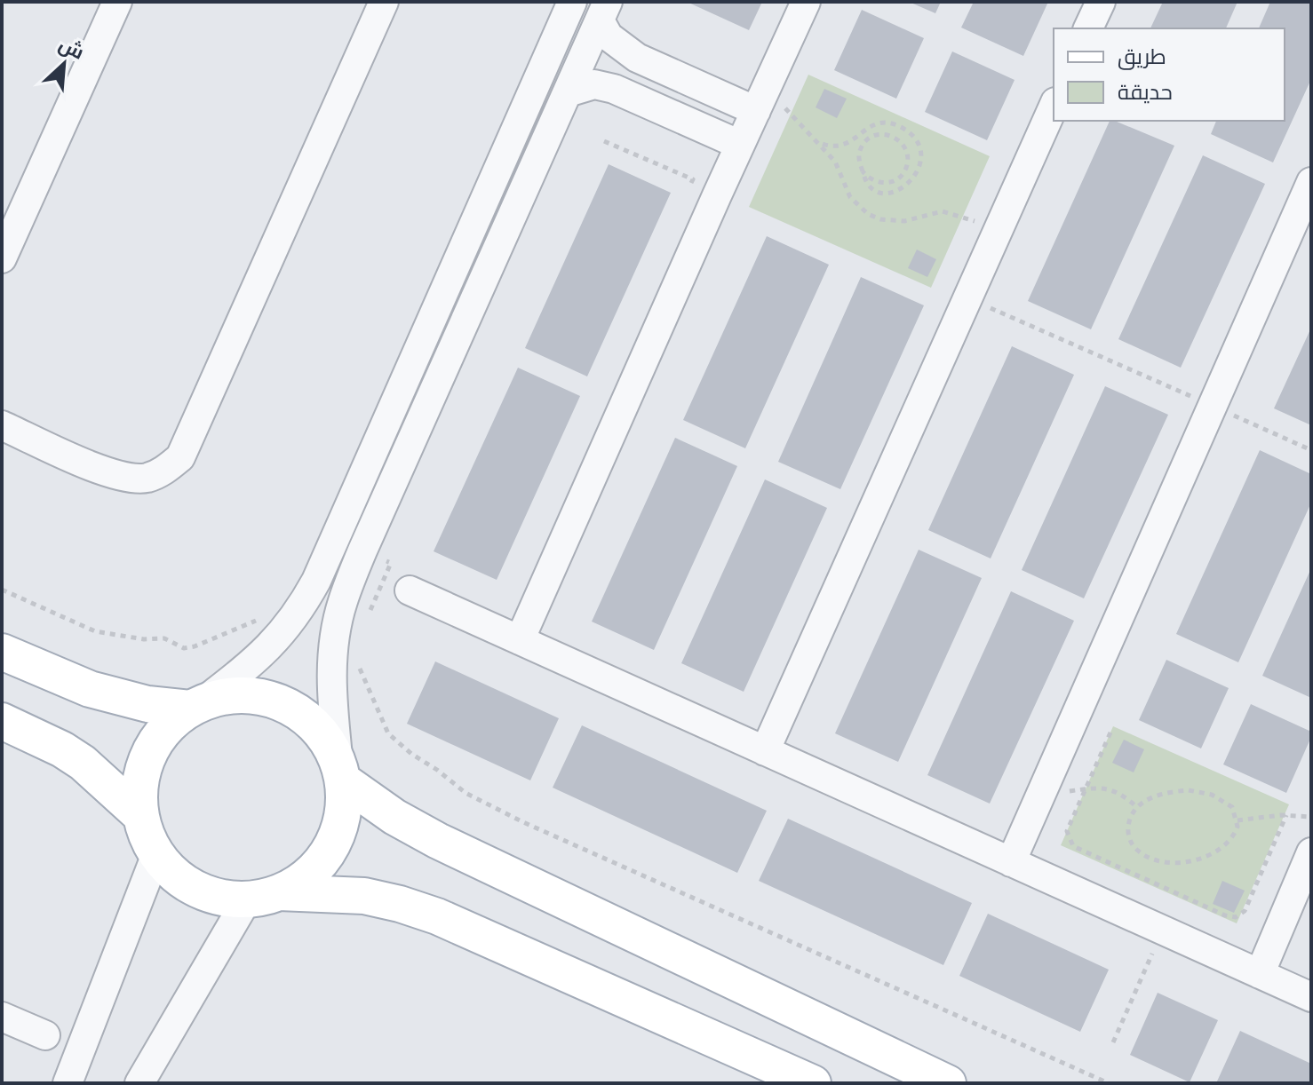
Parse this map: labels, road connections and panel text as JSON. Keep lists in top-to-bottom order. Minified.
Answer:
{"legend":["طريق","حديقة"],"north":"top right"}
